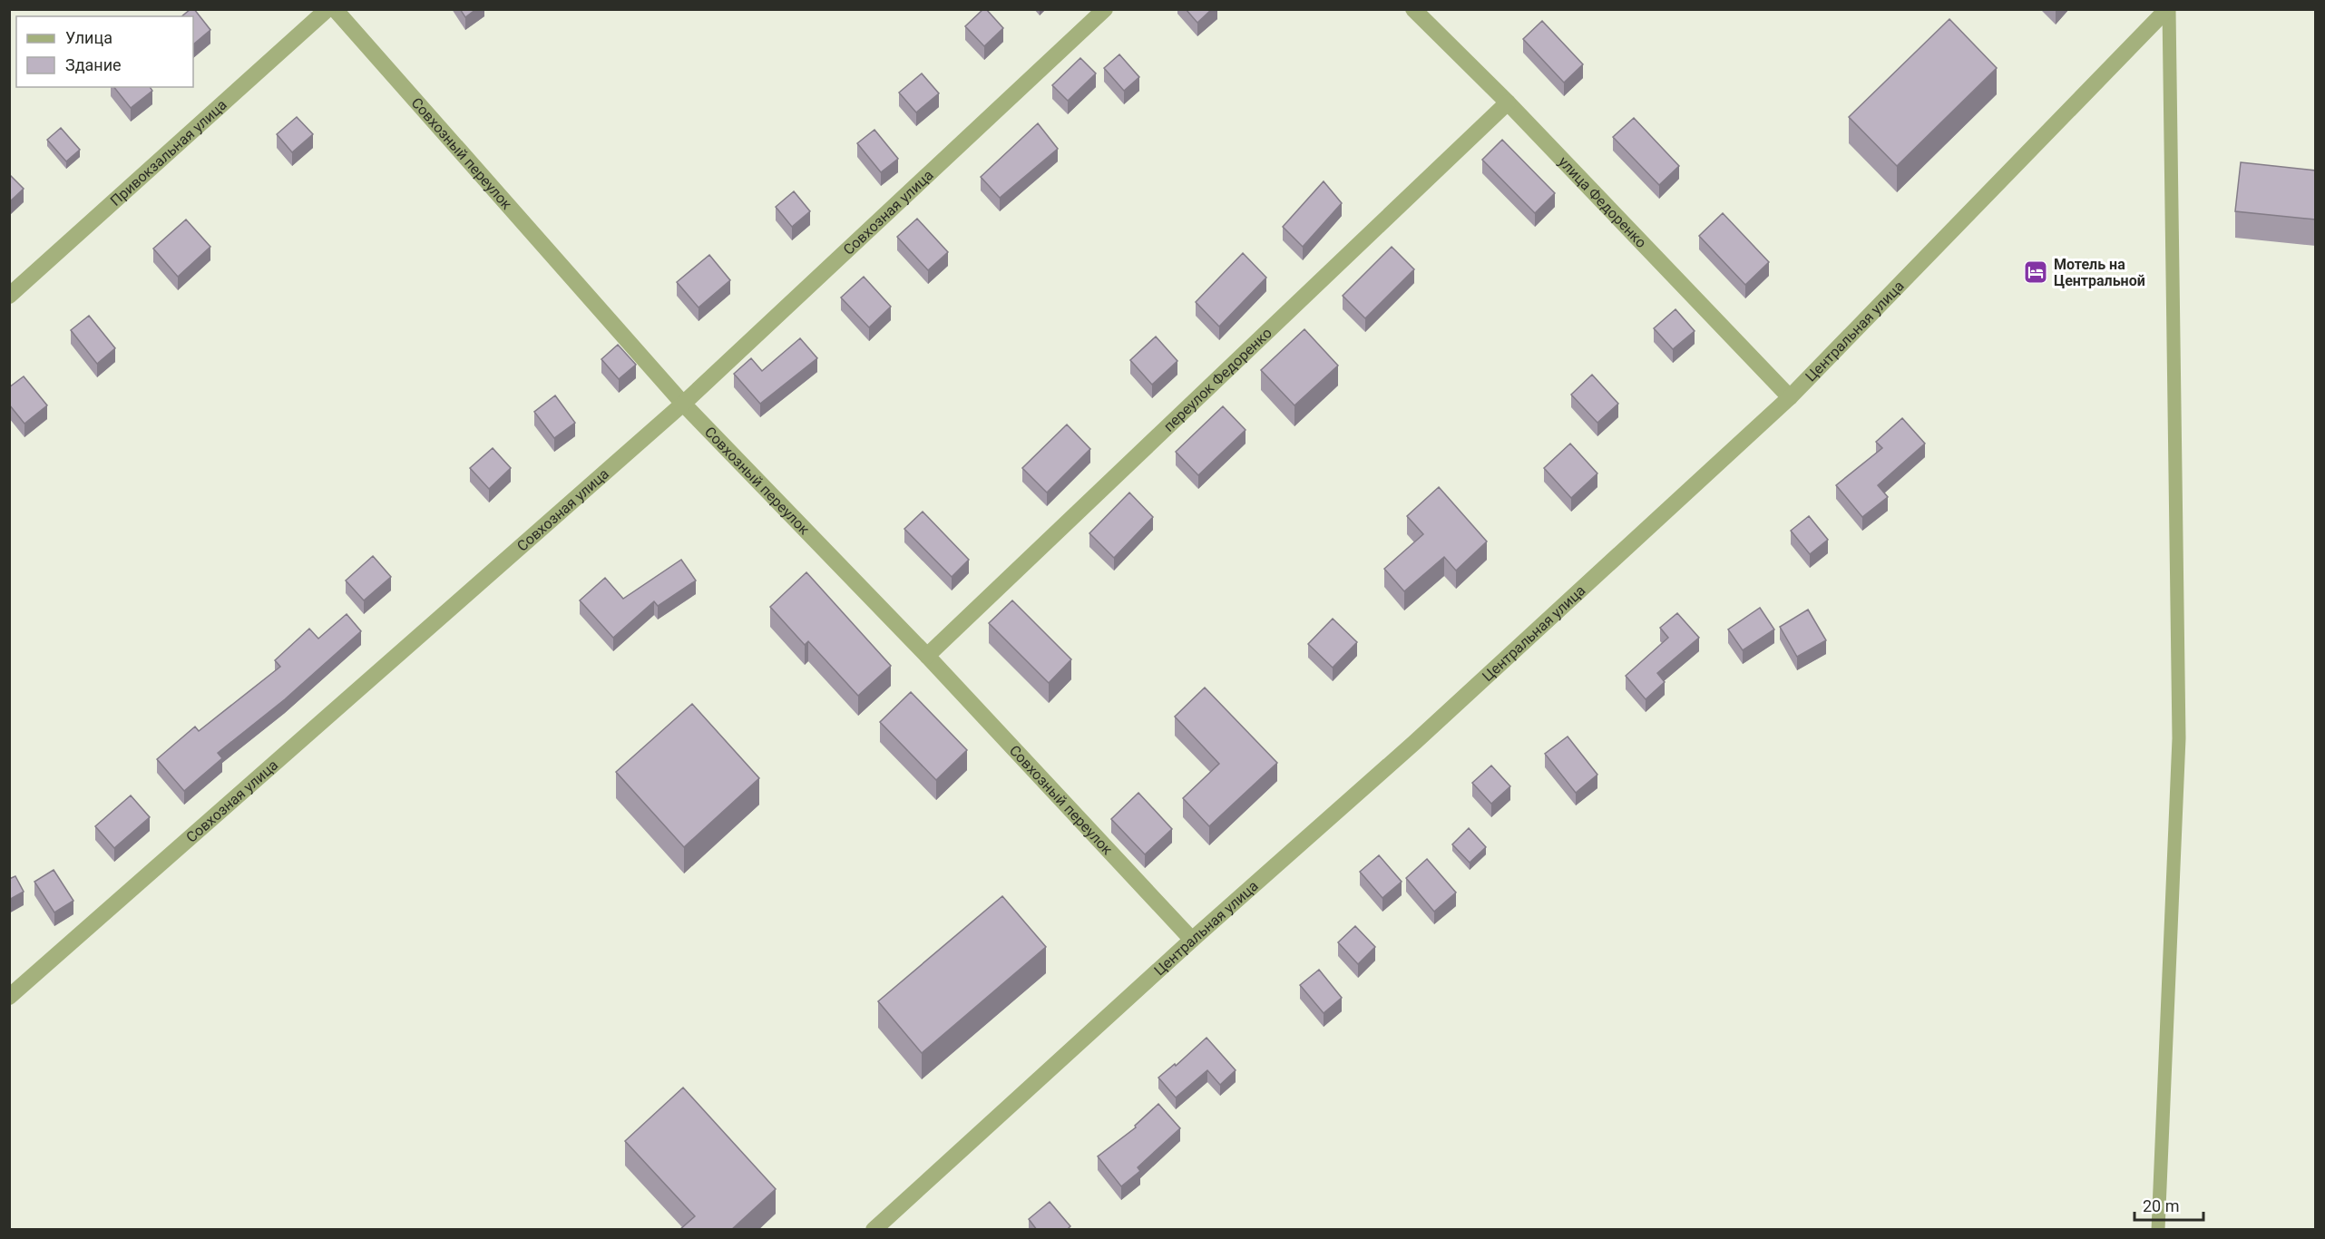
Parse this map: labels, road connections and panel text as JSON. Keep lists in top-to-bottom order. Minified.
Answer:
{"streets":{"street":["Привокзальная улица","Совхозный переулок","улица Федоренко","Совхозная улица","Центральная улица","переулок Федоренко"]},"crossings":[["Совхозный переулок","Совхозная улица"],["Совхозный переулок","Центральная улица"],["Совхозный переулок","переулок Федоренко"],["улица Федоренко","Центральная улица"],["улица Федоренко","переулок Федоренко"]],"places":{"hotel":["Мотель на Центральной"]},"legend":["Улица","Здание"],"scale_bar":"20 m"}
